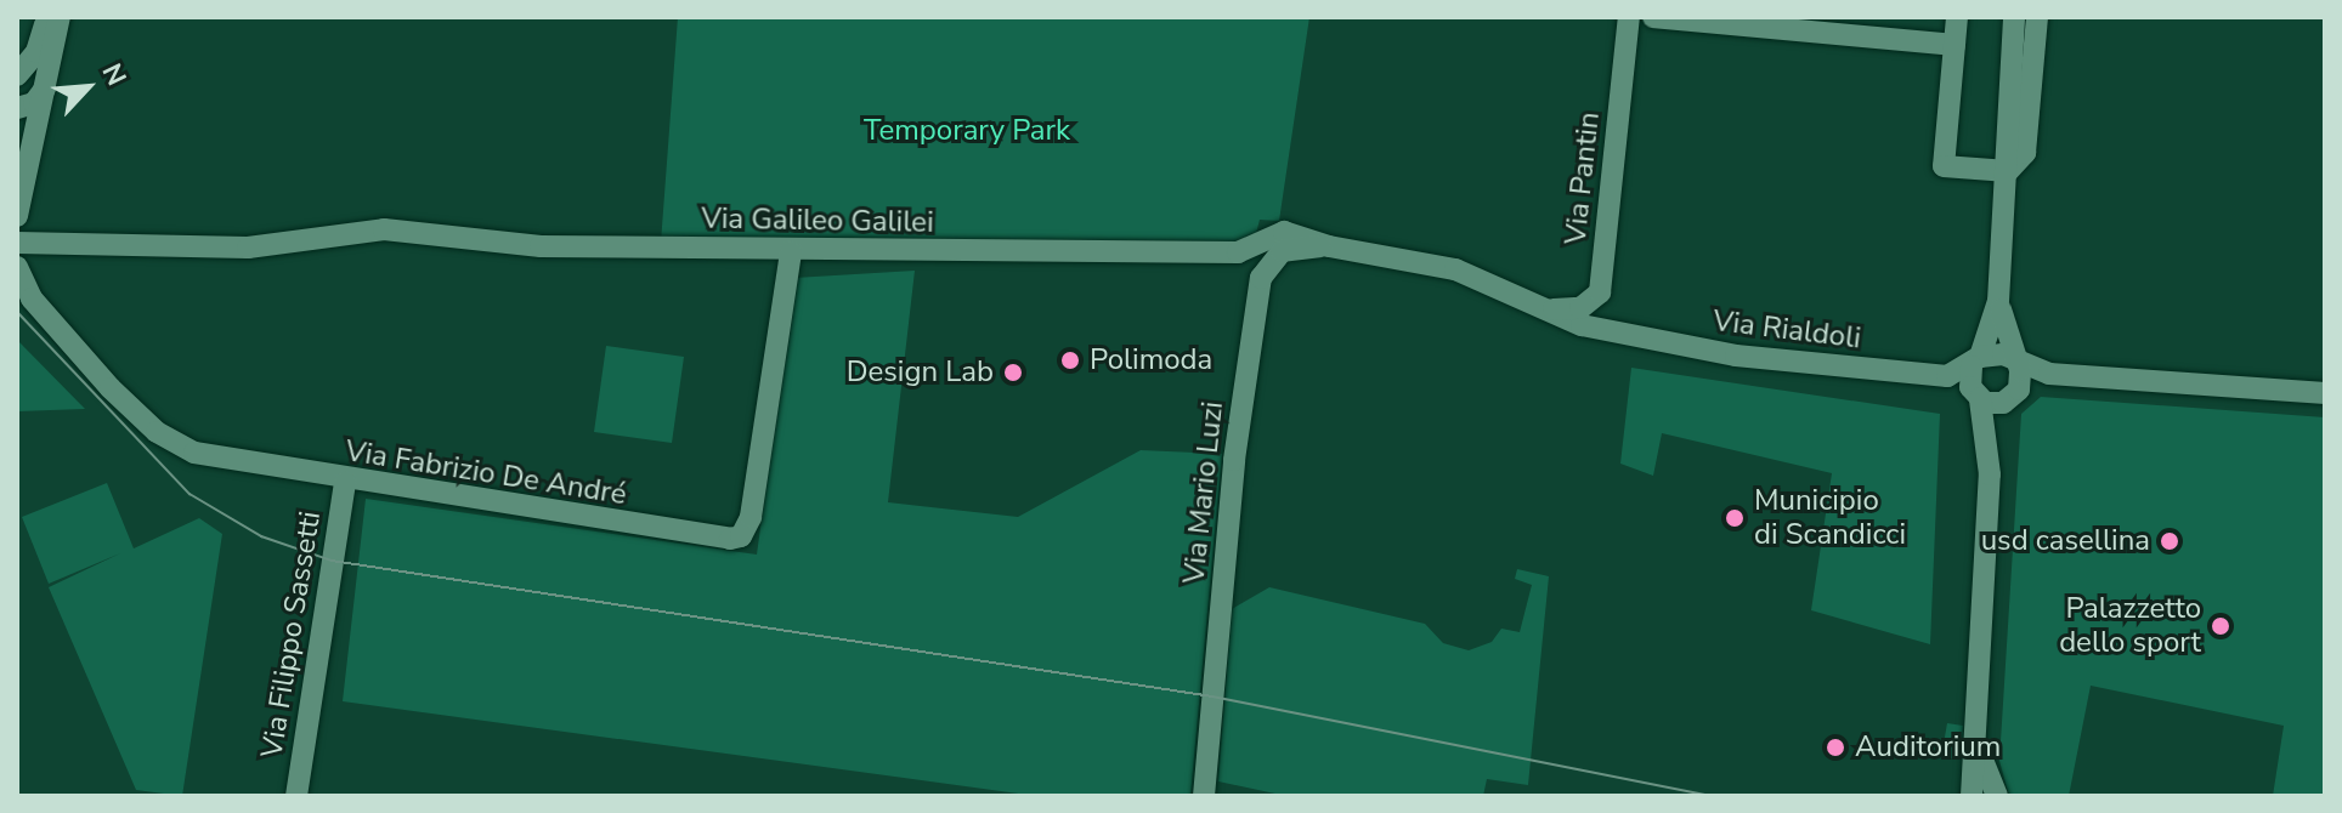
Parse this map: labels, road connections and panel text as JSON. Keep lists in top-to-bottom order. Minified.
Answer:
{"streets":{"street":["Via Pantin","Via Galileo Galilei","Via Rialdoli","Via Fabrizio De André","Via Mario Luzi","Via Filippo Sassetti"]},"crossings":[["Via Pantin","Via Galileo Galilei"],["Via Galileo Galilei","Via Rialdoli"],["Via Galileo Galilei","Via Fabrizio De André"],["Via Galileo Galilei","Via Mario Luzi"],["Via Fabrizio De André","Via Filippo Sassetti"]],"parks":["Temporary Park"],"places":["Polimoda","Design Lab","Municipio di Scandicci","usd casellina","Palazzetto dello sport","Auditorium"],"north":"top right"}
